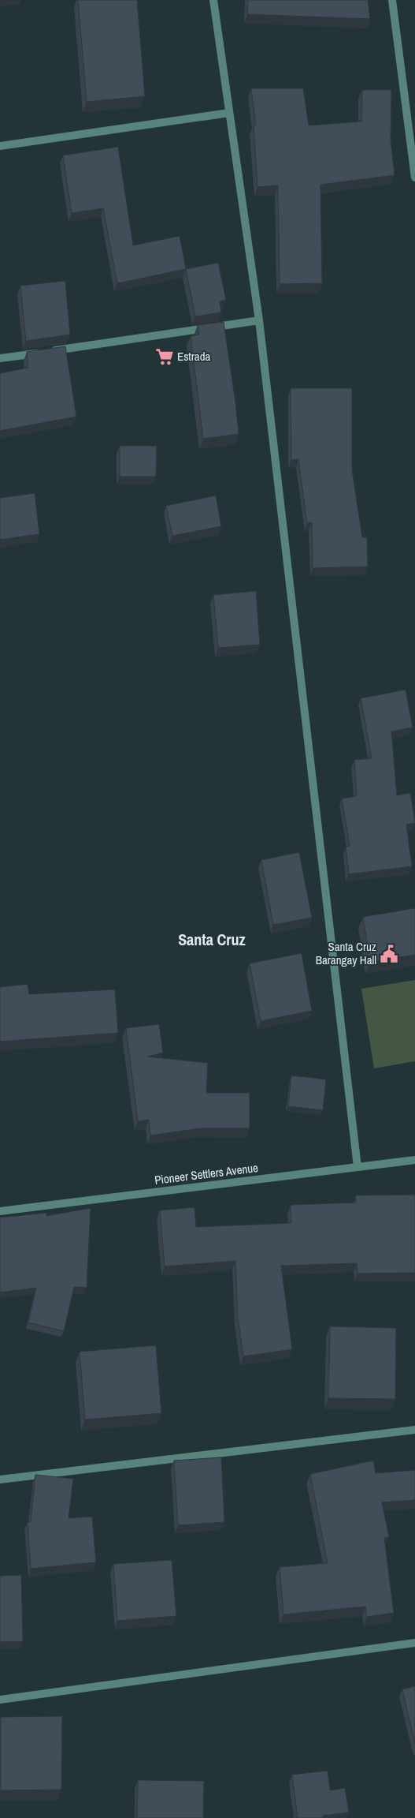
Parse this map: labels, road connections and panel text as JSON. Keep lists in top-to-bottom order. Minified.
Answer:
{"streets":{"street":["Pioneer Settlers Avenue"]},"districts":["Santa Cruz"],"places":{"supermarket":["Estrada"],"public building":["Santa Cruz Barangay Hall"]}}
